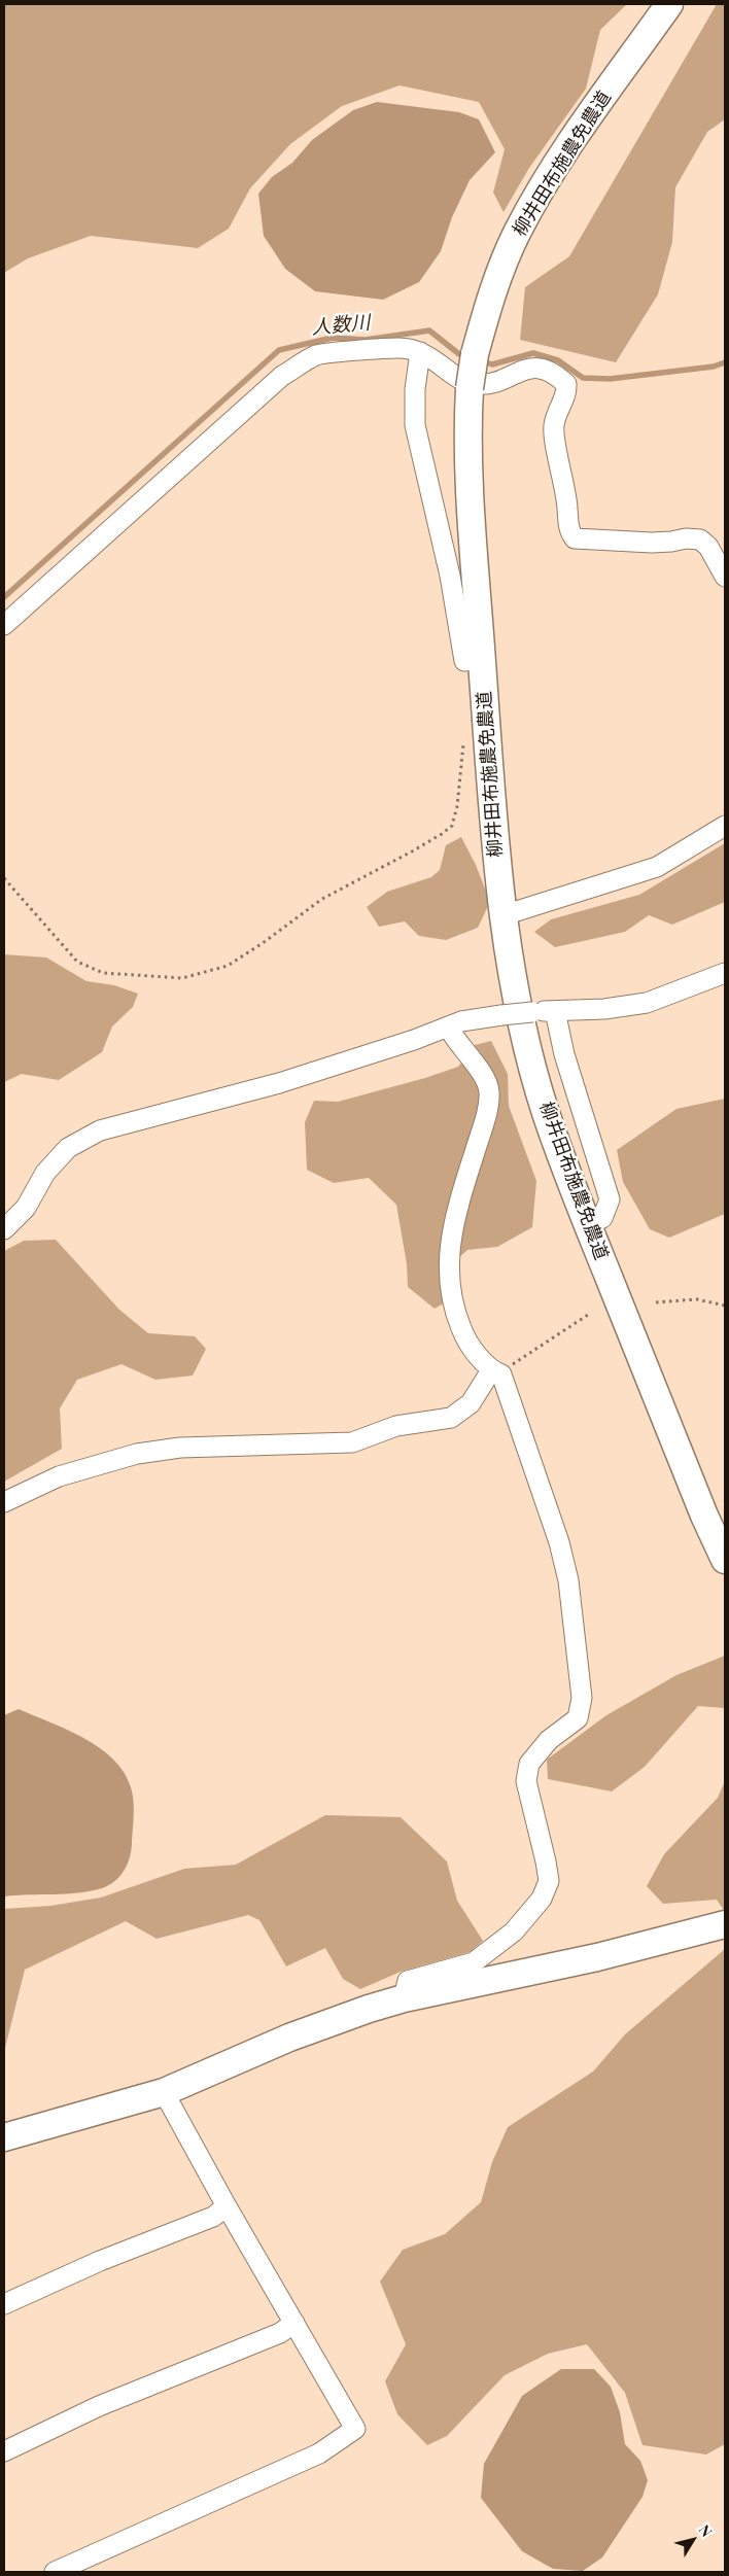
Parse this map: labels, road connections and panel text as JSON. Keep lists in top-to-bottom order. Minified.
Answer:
{"streets":{"street":["柳井田布施農免農道"]},"water":["人数川"],"north":"top right"}
